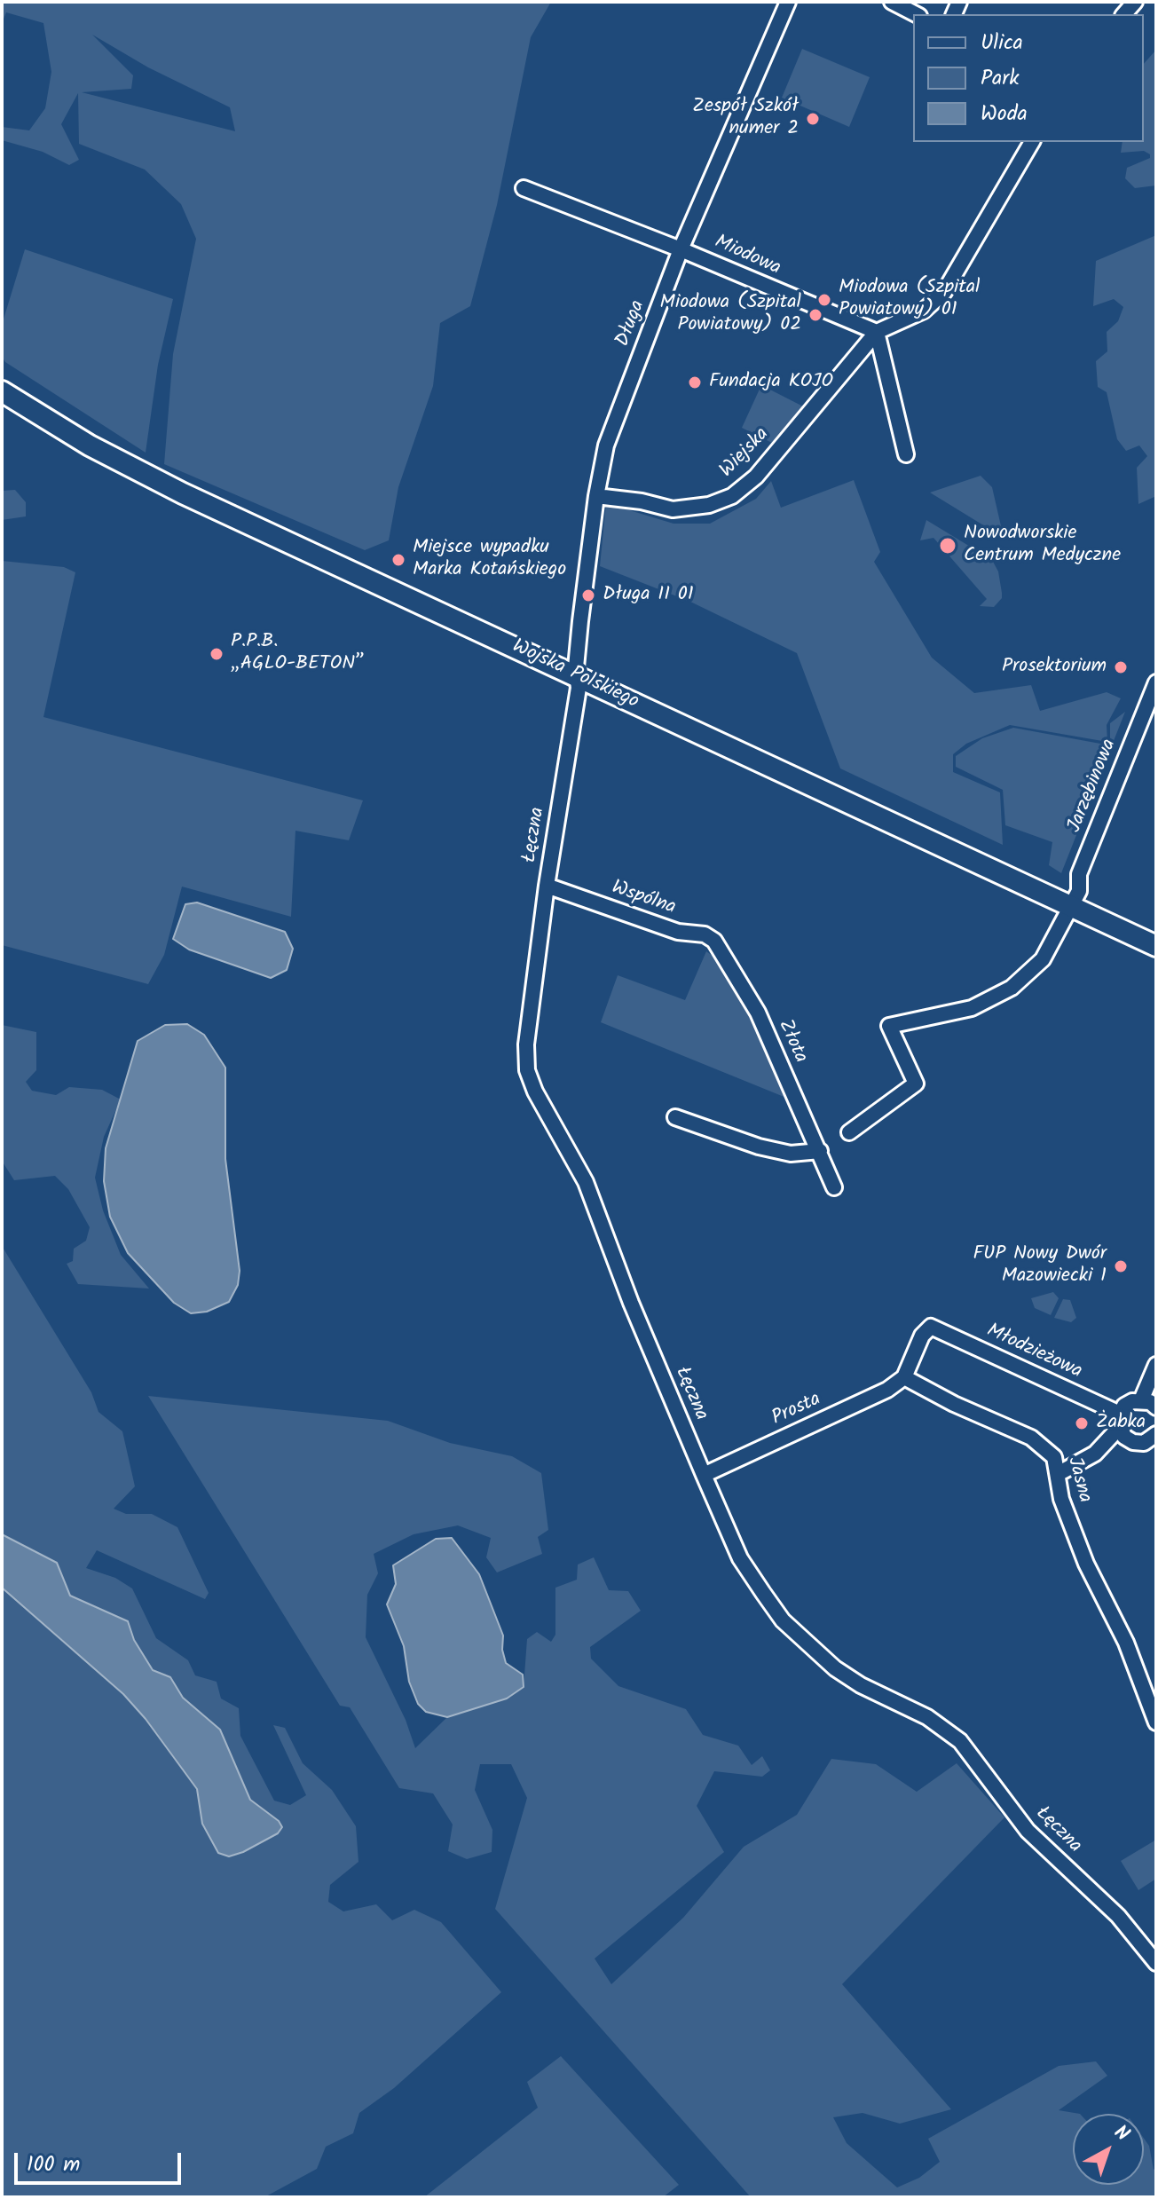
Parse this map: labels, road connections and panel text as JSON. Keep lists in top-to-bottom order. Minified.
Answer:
{"streets":{"main road":["Wojska Polskiego"],"street":["Miodowa","Długa","Wiejska","Jarzębinowa","Łęczna","Wspólna","Złota","Młodzieżowa","Prosta","Jasna"]},"crossings":[["Miodowa","Długa"],["Miodowa","Wiejska"],["Długa","Wiejska"],["Długa","Wojska Polskiego"],["Długa","Łęczna"],["Wojska Polskiego","Jarzębinowa"],["Wojska Polskiego","Łęczna"],["Łęczna","Wspólna"],["Łęczna","Prosta"],["Wspólna","Złota"],["Młodzieżowa","Prosta"],["Młodzieżowa","Jasna"],["Prosta","Jasna"]],"places":["Zespół Szkół numer 2","Miodowa (Szpital Powiatowy) 01","Miodowa (Szpital Powiatowy) 02","Fundacja KOJO","Nowodworskie Centrum Medyczne","Miejsce wypadku Marka Kotańskiego","Długa II 01","P.P.B. „AGLO-BETON”","Prosektorium","FUP Nowy Dwór Mazowiecki 1","Żabka"],"legend":["Ulica","Park","Woda"],"scale_bar":"100 m","north":"top right"}
